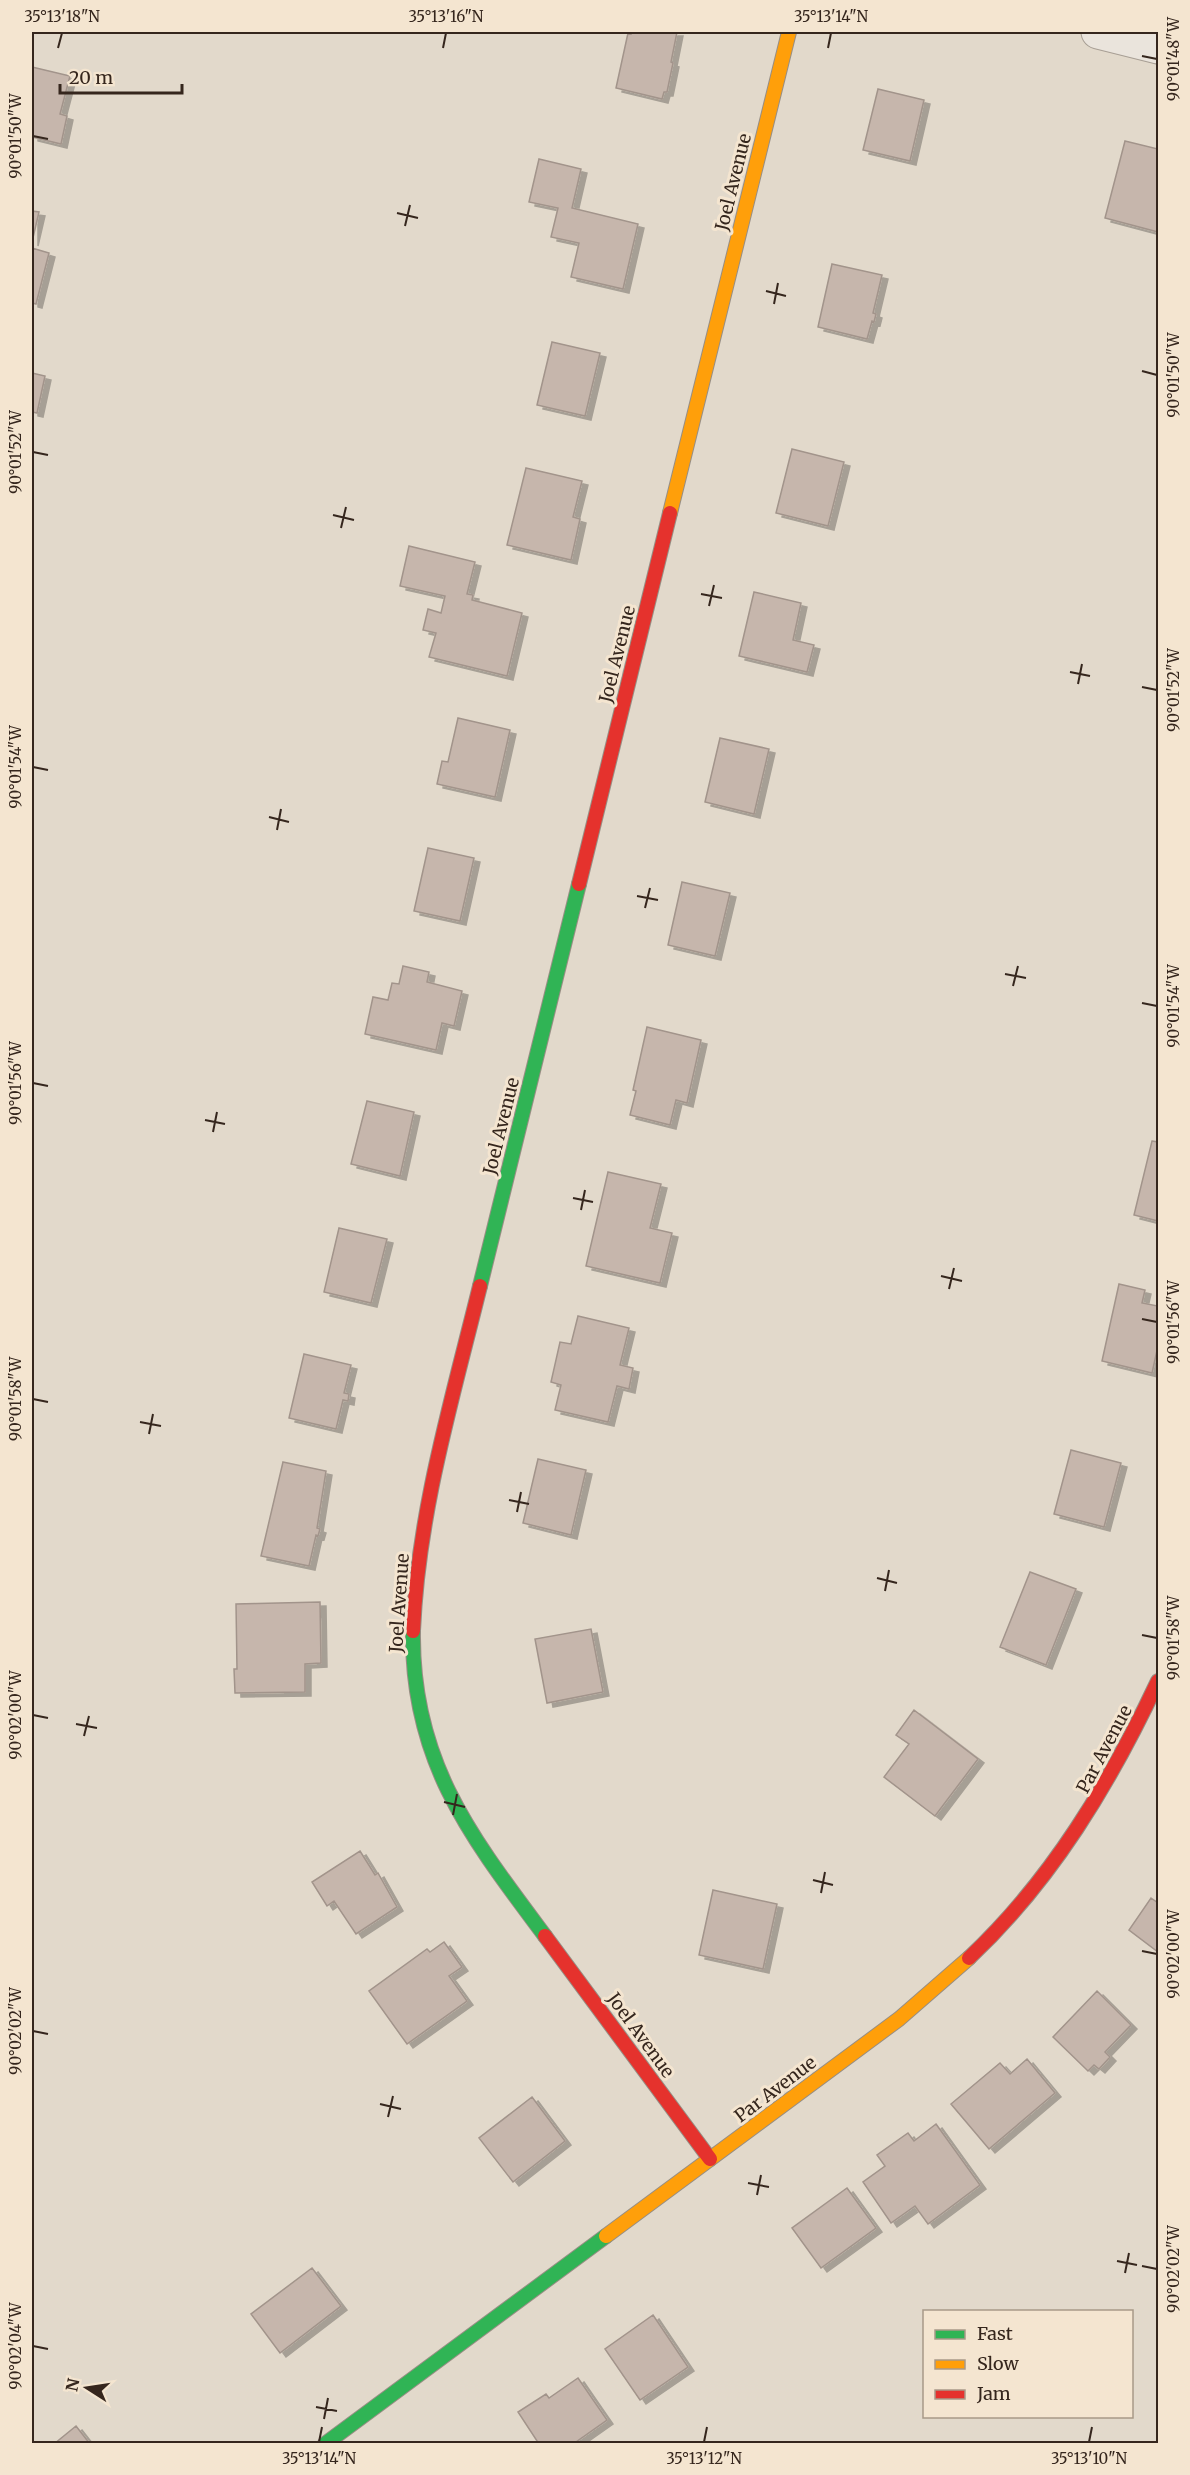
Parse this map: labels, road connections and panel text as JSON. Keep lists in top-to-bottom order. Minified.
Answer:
{"streets":{"street":["Joel Avenue","Par Avenue"]},"crossings":[["Joel Avenue","Par Avenue"]],"legend":["Fast","Slow","Jam"],"scale_bar":"20 m","north":"left","coordinates":["35°13'18\"N","35°13'16\"N","35°13'14\"N","90°01'48\"W","90°01'50\"W","90°01'52\"W","90°01'54\"W","90°01'56\"W","90°01'58\"W","90°02'00\"W","90°02'02\"W","90°02'04\"W","35°13'12\"N","35°13'10\"N"]}
